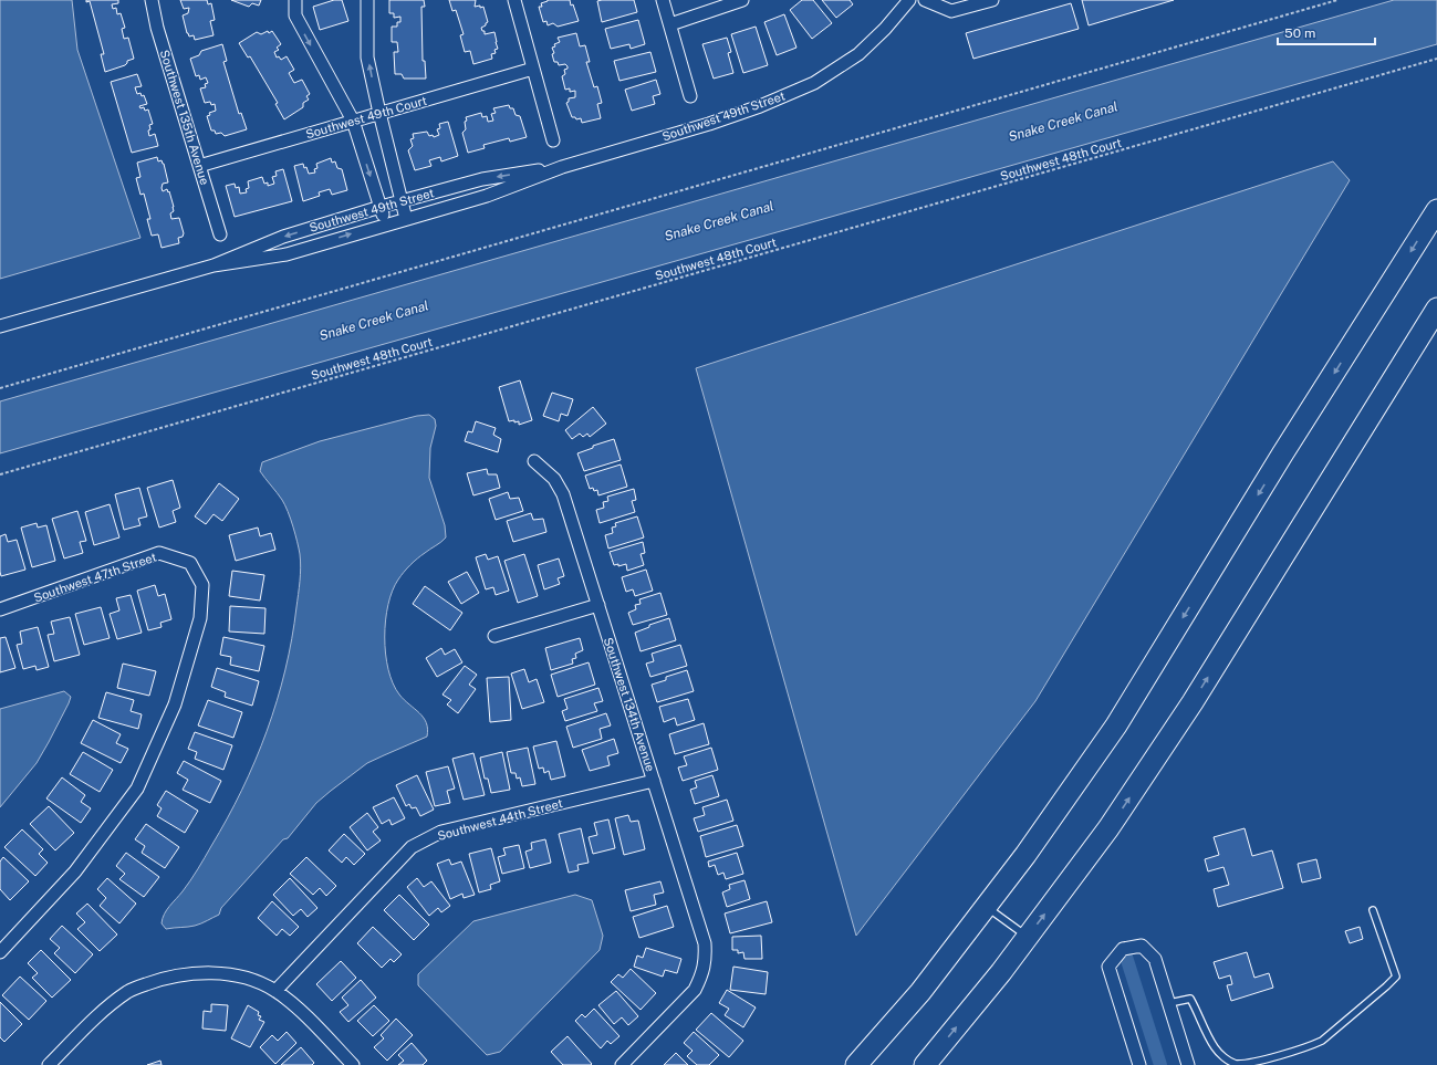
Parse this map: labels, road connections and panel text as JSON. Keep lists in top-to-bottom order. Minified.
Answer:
{"streets":{"street":["Southwest 49th Street","Southwest 135th Avenue","Southwest 49th Court","Southwest 47th Street","Southwest 134th Avenue","Southwest 44th Street"],"path":["Southwest 48th Court"]},"crossings":[["Southwest 135th Avenue","Southwest 49th Court"],["Southwest 134th Avenue","Southwest 44th Street"]],"water":["Snake Creek Canal"],"scale_bar":"50 m"}
